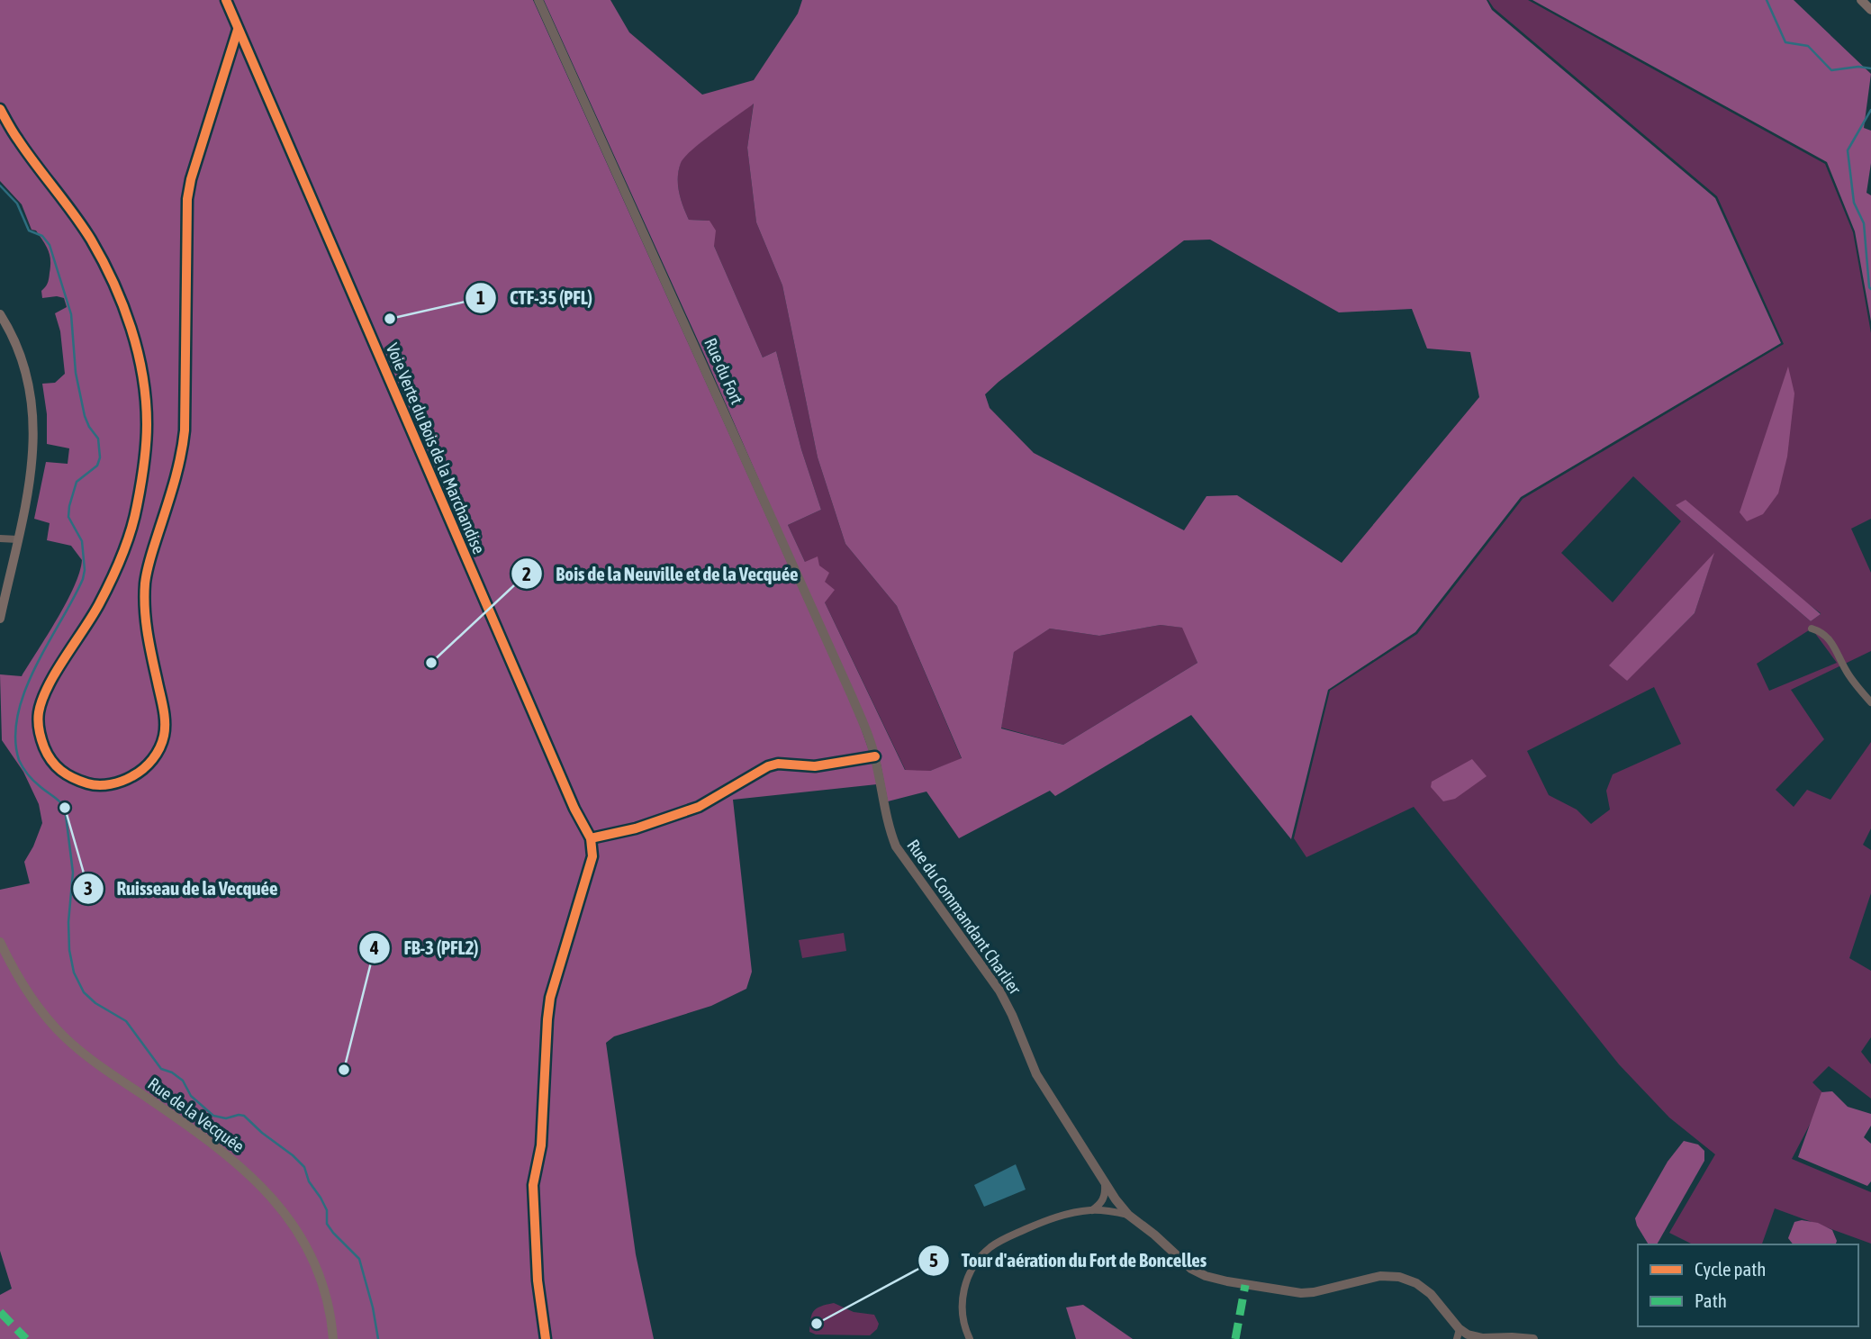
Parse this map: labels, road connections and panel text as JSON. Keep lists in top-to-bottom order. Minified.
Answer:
{"streets":{"main road":["Rue de la Vecquée"],"street":["Rue du Fort","Rue du Commandant Charlier"],"cycle path":["Voie Verte du Bois de la Marchandise"]},"crossings":[["Rue du Fort","Rue du Commandant Charlier"]],"places":["CTF-35 (PFL)","Bois de la Neuville et de la Vecquée","Ruisseau de la Vecquée","FB-3 (PFL2)","Tour d'aération du Fort de Boncelles"],"legend":["Cycle path","Path"]}
